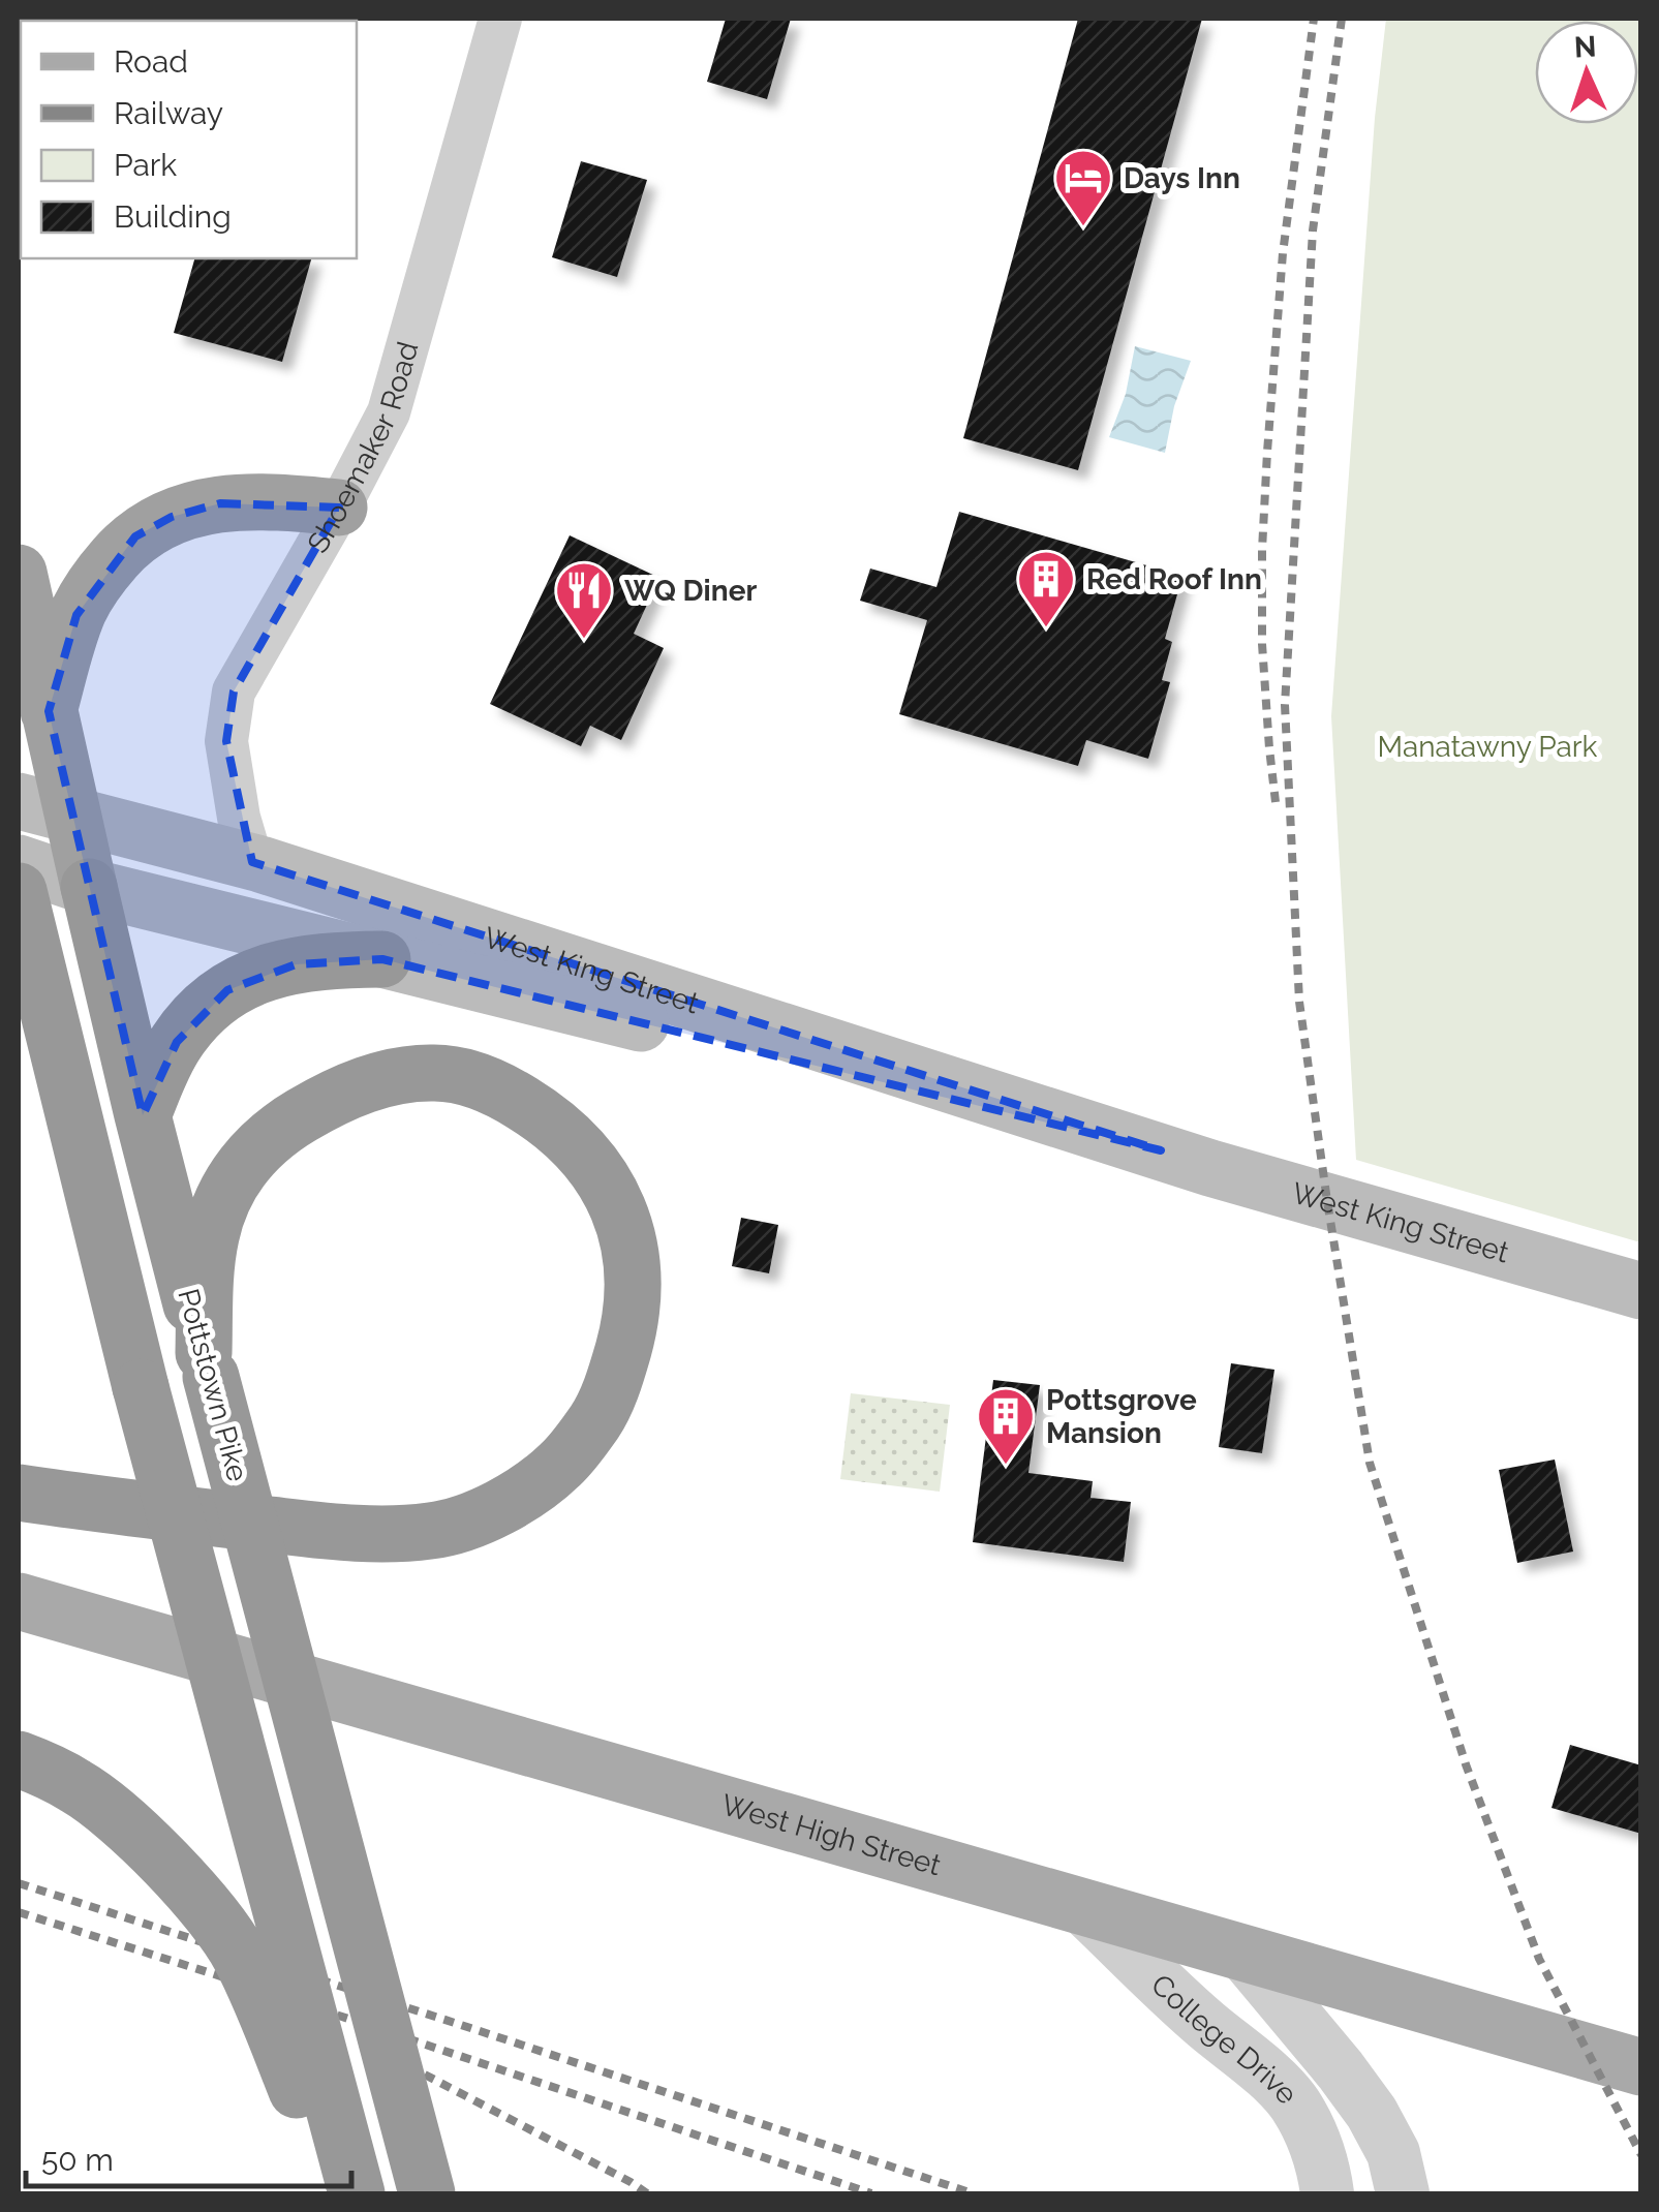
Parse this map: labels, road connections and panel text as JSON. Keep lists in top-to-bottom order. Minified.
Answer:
{"streets":{"highway":["Pottstown Pike"],"main road":["West King Street","West High Street"],"street":["Shoemaker Road","College Drive"]},"crossings":[["Shoemaker Road","West King Street"],["West King Street","Pottstown Pike"],["West High Street","College Drive"]],"parks":["Manatawny Park"],"places":{"hotel":["Days Inn"],"building":["Red Roof Inn","Pottsgrove Mansion"],"restaurant":["WQ Diner"]},"legend":["Road","Railway","Park","Building"],"scale_bar":"50 m","north":"top"}
